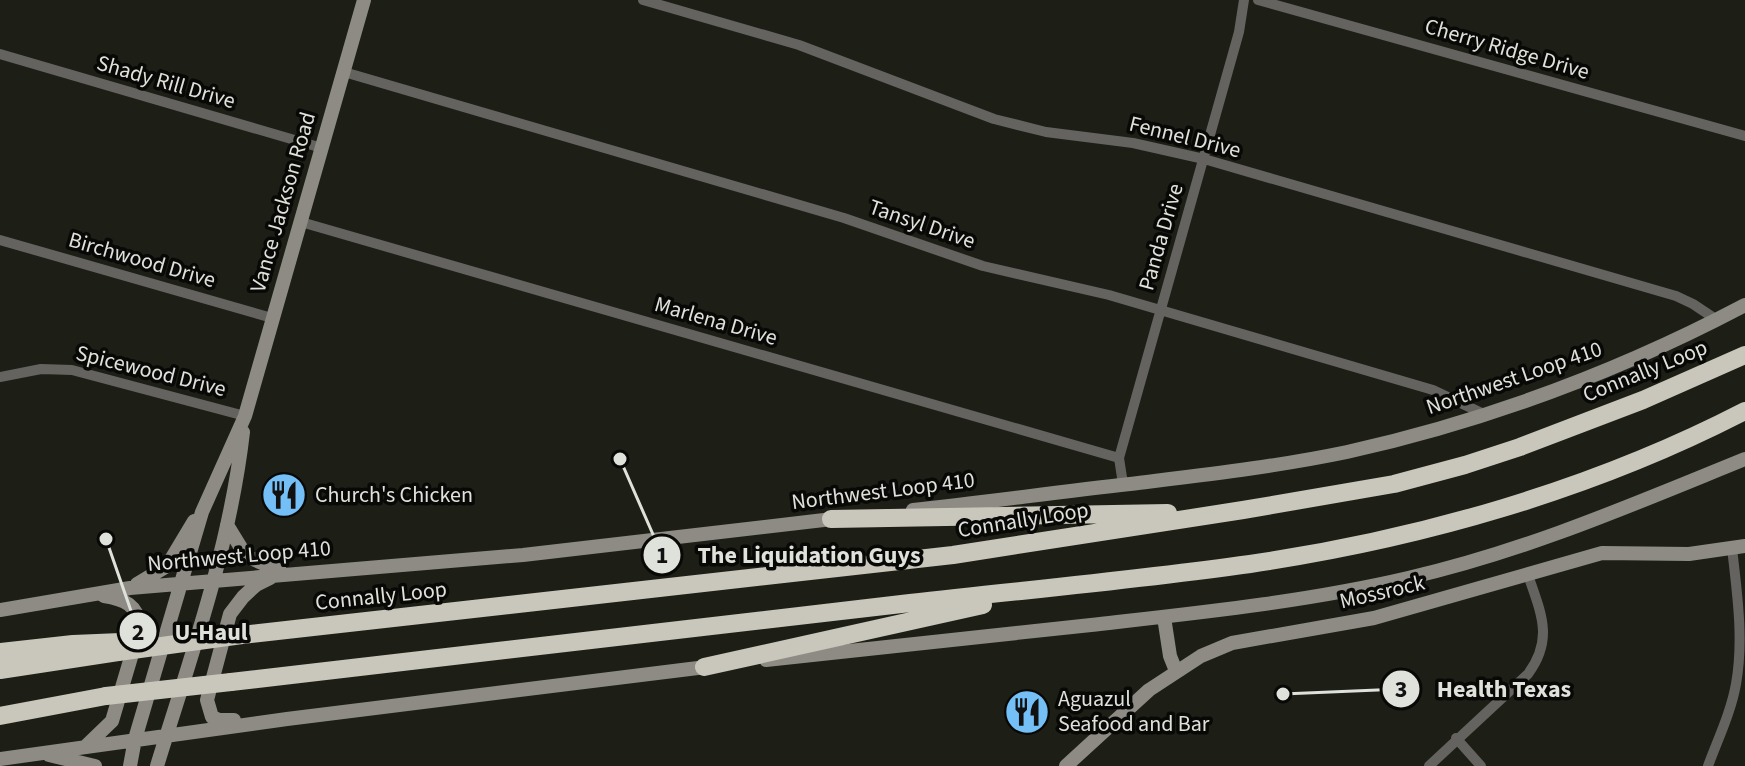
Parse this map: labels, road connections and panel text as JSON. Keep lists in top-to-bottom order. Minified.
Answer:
{"streets":{"highway":["Connally Loop"],"main road":["Vance Jackson Road","Northwest Loop 410","Mossrock"],"street":["Cherry Ridge Drive","Shady Rill Drive","Fennel Drive","Tansyl Drive","Panda Drive","Birchwood Drive","Marlena Drive","Spicewood Drive"]},"crossings":[["Shady Rill Drive","Vance Jackson Road"],["Fennel Drive","Panda Drive"],["Fennel Drive","Northwest Loop 410"],["Vance Jackson Road","Tansyl Drive"],["Vance Jackson Road","Birchwood Drive"],["Vance Jackson Road","Marlena Drive"],["Vance Jackson Road","Spicewood Drive"],["Vance Jackson Road","Northwest Loop 410"],["Tansyl Drive","Panda Drive"],["Tansyl Drive","Northwest Loop 410"],["Panda Drive","Marlena Drive"],["Panda Drive","Northwest Loop 410"]],"places":{"other":["The Liquidation Guys","U-Haul","Health Texas"],"restaurant":["Church's Chicken","Aguazul Seafood and Bar"]}}
